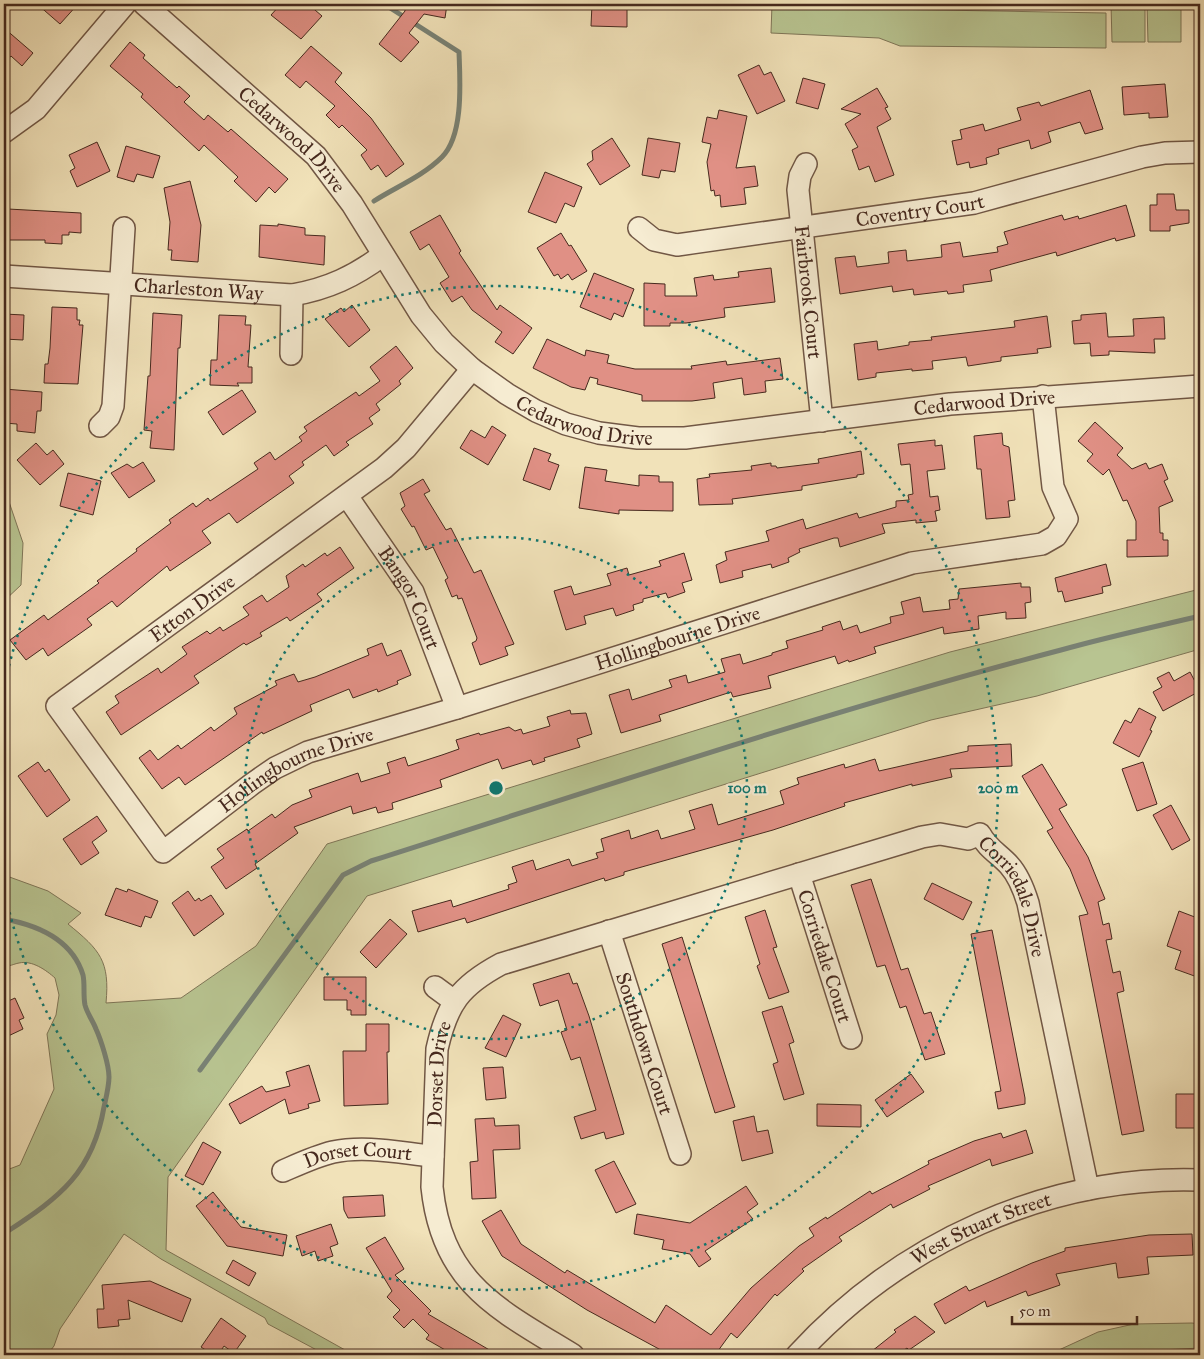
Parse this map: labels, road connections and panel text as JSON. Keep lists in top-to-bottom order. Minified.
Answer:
{"streets":{"street":["Cedarwood Drive","Coventry Court","Charleston Way","Fairbrook Court","Bangor Court","Etton Drive","Hollingbourne Drive","Corriedale Drive","Corriedale Court","Southdown Court","Dorset Drive","Dorset Court","West Stuart Street"]},"crossings":[["Cedarwood Drive","Charleston Way"],["Cedarwood Drive","Fairbrook Court"],["Cedarwood Drive","Etton Drive"],["Cedarwood Drive","Hollingbourne Drive"],["Coventry Court","Fairbrook Court"],["Bangor Court","Etton Drive"],["Bangor Court","Hollingbourne Drive"],["Etton Drive","Hollingbourne Drive"],["Corriedale Drive","Corriedale Court"],["Corriedale Drive","Dorset Drive"],["Corriedale Drive","West Stuart Street"],["Southdown Court","Dorset Drive"],["Dorset Drive","Dorset Court"]],"scale_bar":"50 m","rings":["100 m","200 m"]}
